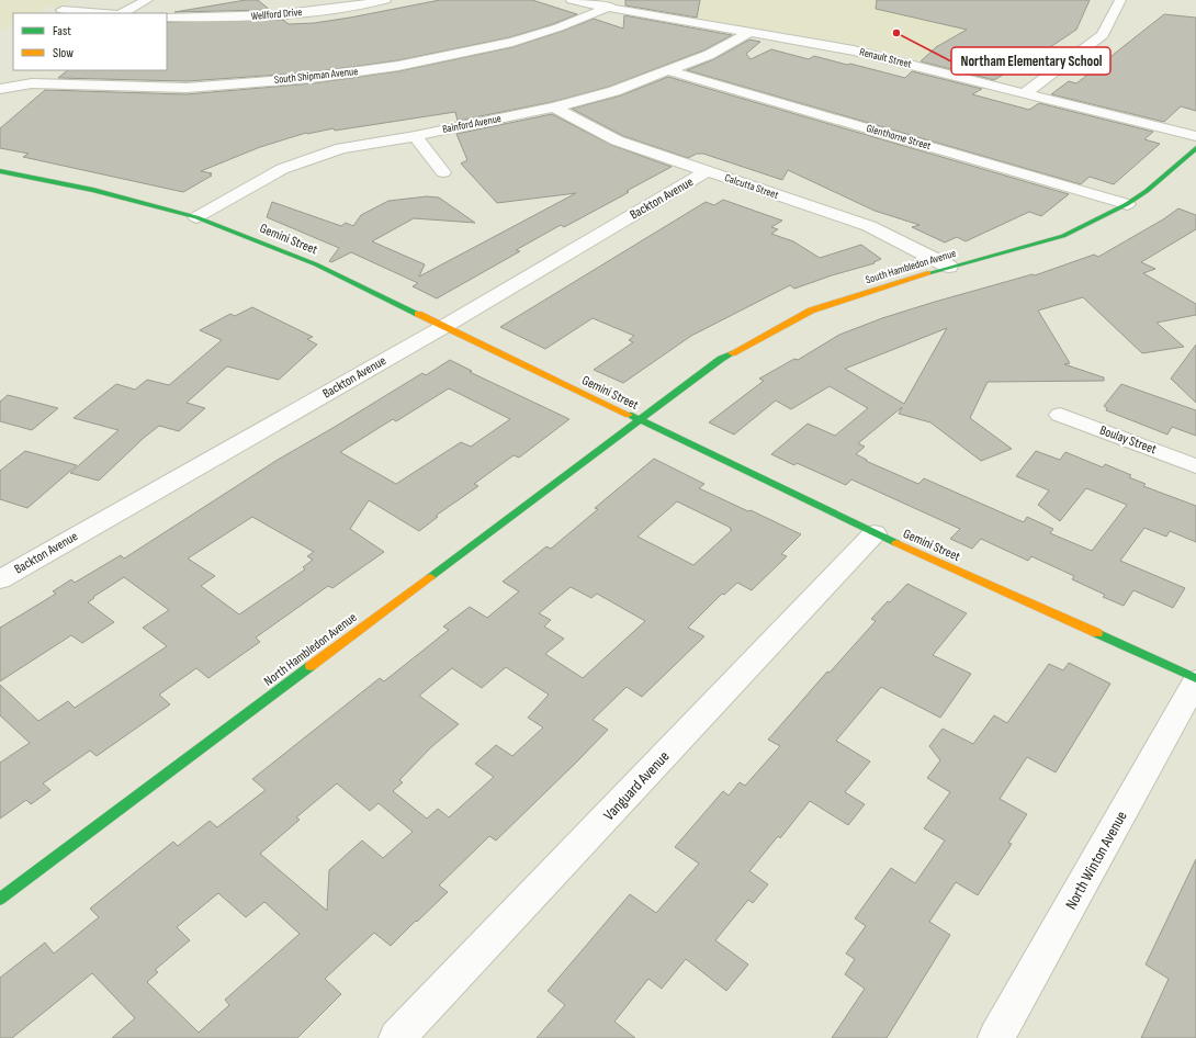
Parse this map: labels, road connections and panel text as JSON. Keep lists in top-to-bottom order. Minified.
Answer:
{"streets":{"street":["Wellford Drive","Renault Street","South Shipman Avenue","Bainford Avenue","Glenthorne Street","Calcutta Street","Backton Avenue","Gemini Street","South Hambledon Avenue","Boulay Street","North Hambledon Avenue","Vanguard Avenue","North Winton Avenue"]},"crossings":[["Renault Street","South Shipman Avenue"],["Renault Street","Bainford Avenue"],["Bainford Avenue","Glenthorne Street"],["Bainford Avenue","Calcutta Street"],["Bainford Avenue","Gemini Street"],["Glenthorne Street","South Hambledon Avenue"],["Calcutta Street","Backton Avenue"],["Calcutta Street","South Hambledon Avenue"],["Backton Avenue","Gemini Street"],["Gemini Street","South Hambledon Avenue"],["Gemini Street","North Hambledon Avenue"],["Gemini Street","Vanguard Avenue"],["South Hambledon Avenue","North Hambledon Avenue"]],"places":["Northam Elementary School"],"legend":["Fast","Slow"]}
